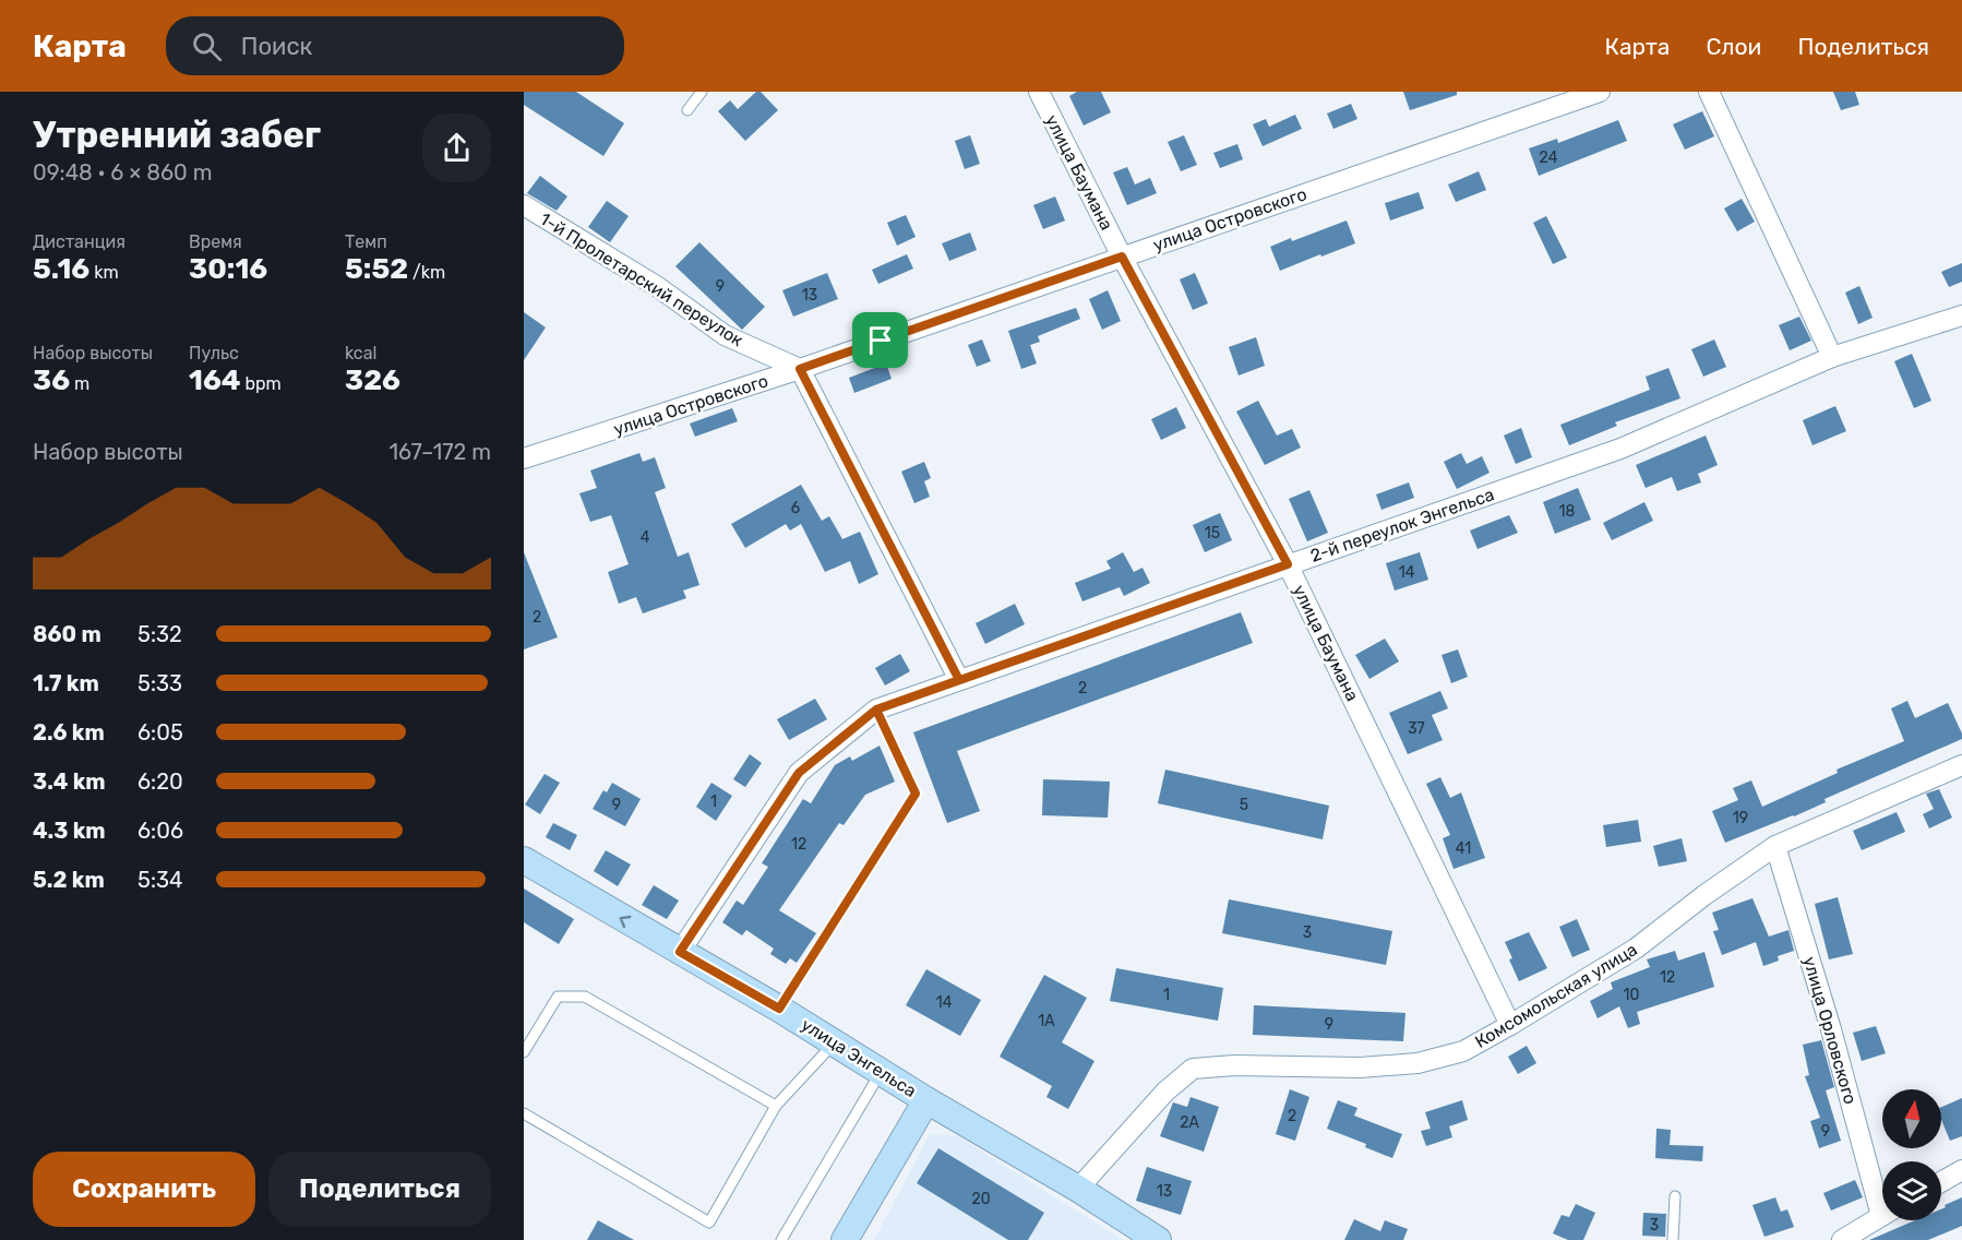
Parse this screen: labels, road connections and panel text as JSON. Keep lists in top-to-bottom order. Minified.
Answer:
{"streets":{"street":["улица Баумана","улица Островского","1-й Пролетарский переулок","2-й переулок Энгельса","Комсомольская улица","улица Орловского","улица Энгельса"]},"crossings":[["улица Баумана","улица Островского"],["улица Баумана","2-й переулок Энгельса"],["улица Баумана","Комсомольская улица"],["улица Островского","1-й Пролетарский переулок"],["2-й переулок Энгельса","улица Энгельса"],["Комсомольская улица","улица Орловского"],["Комсомольская улица","улица Энгельса"]],"house_numbers":["24","9","13","6","18","15","4","14","2","2","37","1","9","5","19","12","41","3","12","1","10","14","1А","9","2","2А","9","13","20","3"],"north":"top","page":{"header":"Карта","search":"Поиск","nav":["Карта","Слои","Поделиться"],"heading":["Утренний забег","09:48 · 6 × 860 m"],"stats":[["Дистанция","5.16 km"],["Время","30:16"],["Темп","5:52 /km"],["Набор высоты","36 m"],["Пульс","164 bpm"],["kcal","326"]],"chart":["Набор высоты","167–172 m"],"list":[{"name":"860 m","note":"5:32"},{"name":"1.7 km","note":"5:33"},{"name":"2.6 km","note":"6:05"},{"name":"3.4 km","note":"6:20"},{"name":"4.3 km","note":"6:06"},{"name":"5.2 km","note":"5:34"}],"buttons":["Сохранить","Поделиться"]}}
